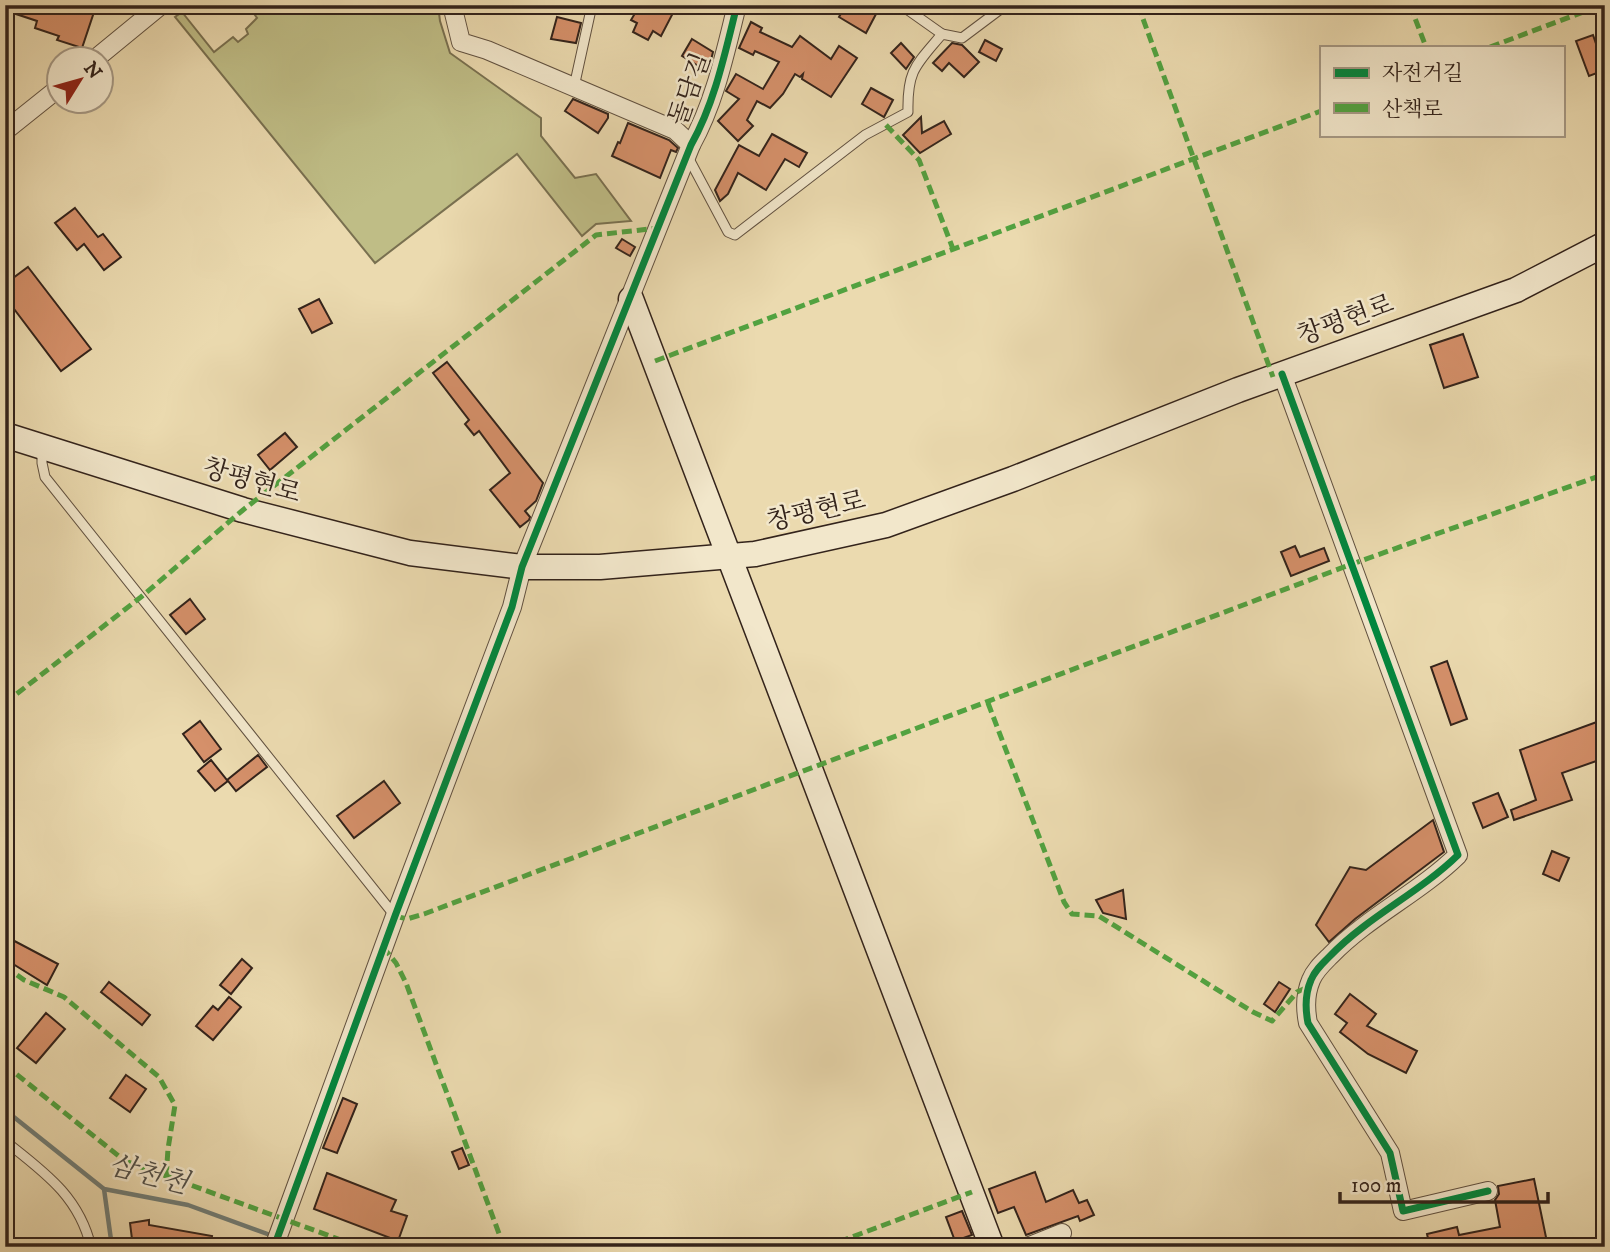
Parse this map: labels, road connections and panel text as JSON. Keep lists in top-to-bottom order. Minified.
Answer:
{"streets":{"main road":["창평현로"],"street":["돌담길"]},"crossings":[["돌담길","창평현로"]],"water":["삼천천"],"legend":["자전거길","산책로"],"scale_bar":"100 m","north":"top right"}
